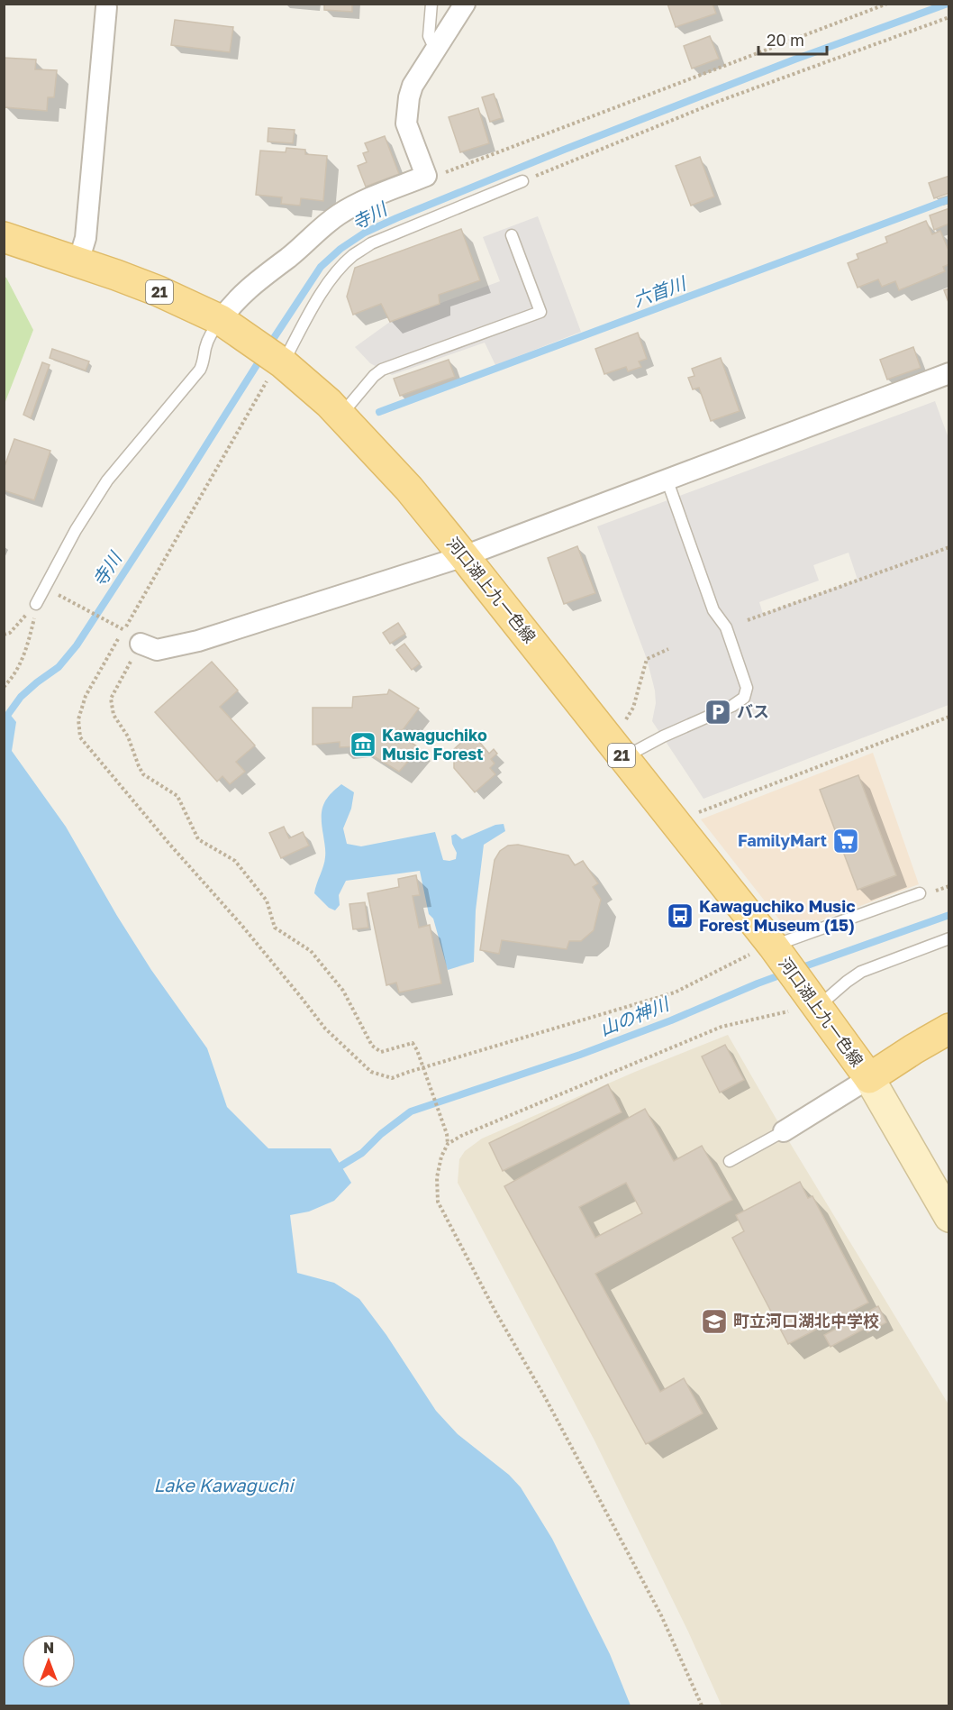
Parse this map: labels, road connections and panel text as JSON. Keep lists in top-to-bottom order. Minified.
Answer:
{"streets":{"main road":["21","河口湖上九一色線"]},"water":["寺川","六首川","山の神川","Lake Kawaguchi"],"places":{"parking":["バス"],"museum":["Kawaguchiko Music Forest"],"supermarket":["FamilyMart"],"bus stop":["Kawaguchiko Music Forest Museum (15)"],"school or university":["町立河口湖北中学校"]},"scale_bar":"20 m","north":"top"}
